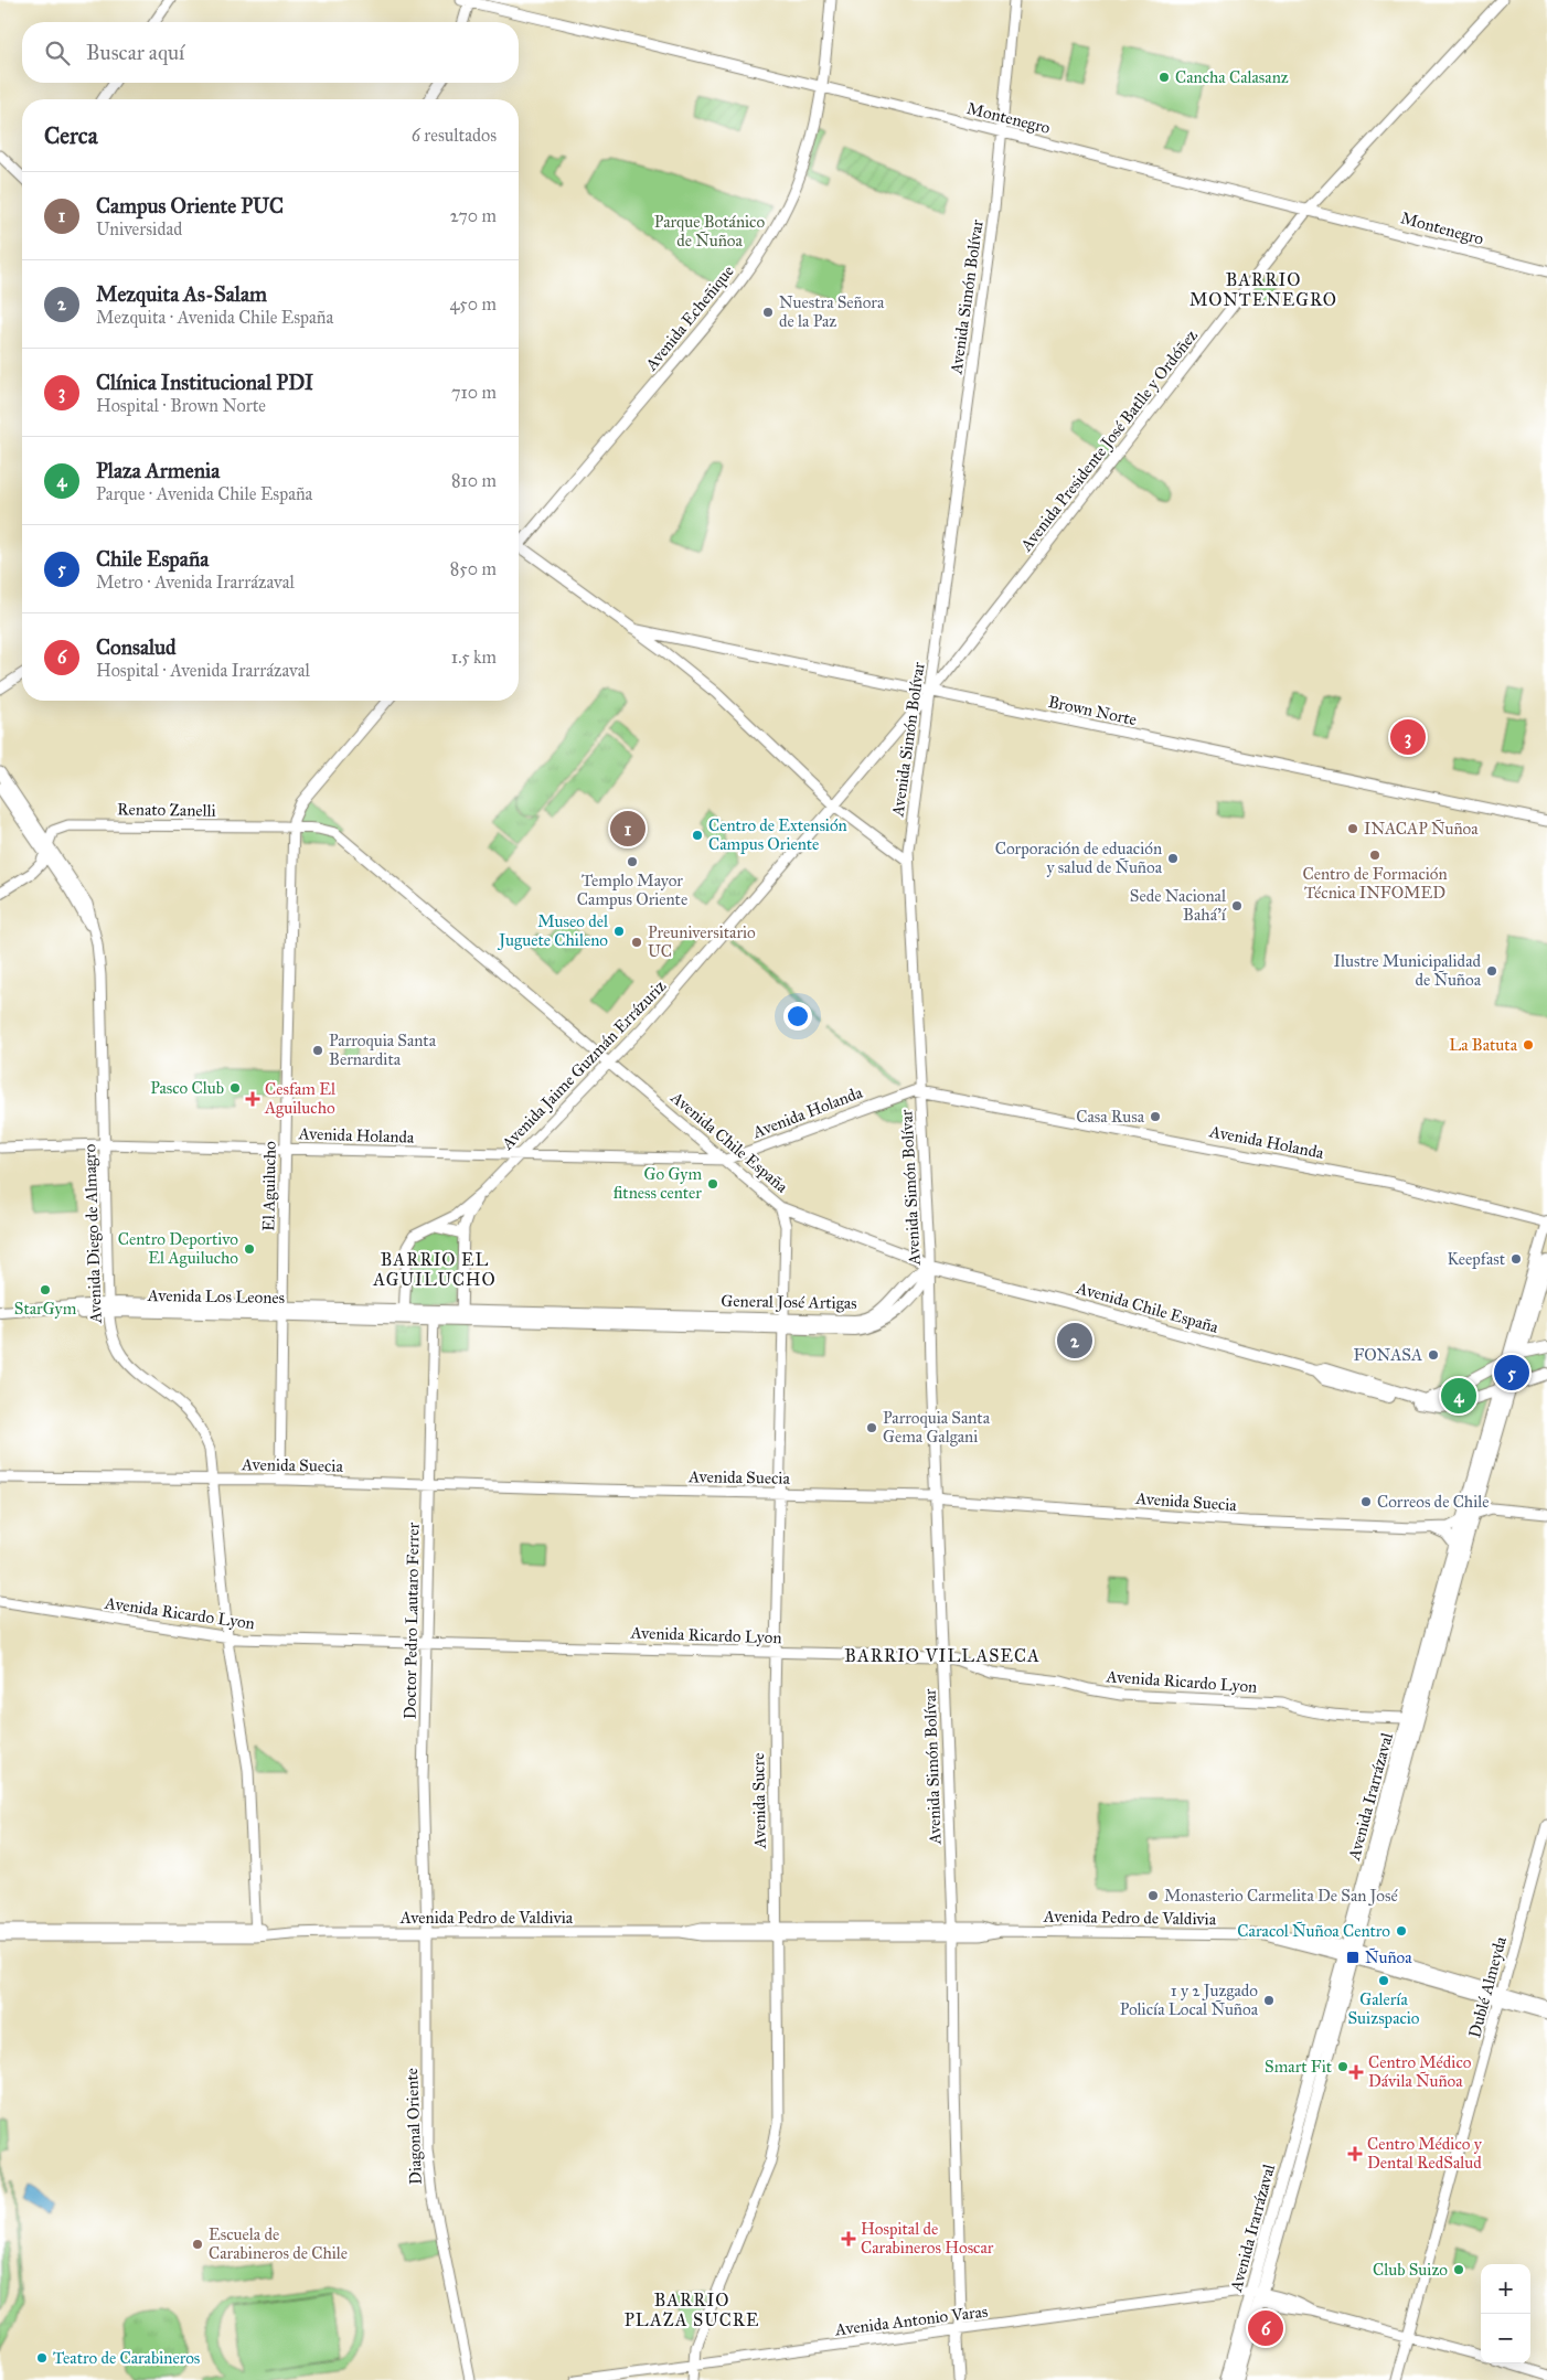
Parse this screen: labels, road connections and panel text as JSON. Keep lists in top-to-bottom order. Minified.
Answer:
{"streets":{"main road":["Avenida Chile España","Avenida Los Leones","General José Artigas","Avenida Irarrázaval"],"street":["Montenegro","Avenida Simón Bolívar","Avenida Echeñique","Avenida Presidente José Batlle y Ordóñez","Brown Norte","Renato Zanelli","Avenida Jaime Guzmán Errázuriz","Avenida Holanda","El Aguilucho","Avenida Diego de Almagro","Avenida Suecia","Avenida Ricardo Lyon","Doctor Pedro Lautaro Ferrer","Avenida Sucre","Avenida Pedro de Valdivia","Dublé Almeyda","Diagonal Oriente","Avenida Antonio Varas"]},"crossings":[["Montenegro","Avenida Simón Bolívar"],["Montenegro","Avenida Echeñique"],["Montenegro","Avenida Presidente José Batlle y Ordóñez"],["Avenida Simón Bolívar","Avenida Presidente José Batlle y Ordóñez"],["Avenida Simón Bolívar","Brown Norte"],["Avenida Simón Bolívar","Avenida Holanda"],["Avenida Simón Bolívar","Avenida Chile España"],["Avenida Simón Bolívar","General José Artigas"],["Avenida Simón Bolívar","Avenida Suecia"],["Avenida Simón Bolívar","Avenida Ricardo Lyon"],["Avenida Simón Bolívar","Avenida Pedro de Valdivia"],["Avenida Simón Bolívar","Avenida Antonio Varas"],["Avenida Presidente José Batlle y Ordóñez","Brown Norte"],["Avenida Presidente José Batlle y Ordóñez","Avenida Jaime Guzmán Errázuriz"],["Renato Zanelli","Avenida Chile España"],["Renato Zanelli","El Aguilucho"],["Renato Zanelli","Avenida Diego de Almagro"],["Avenida Jaime Guzmán Errázuriz","Avenida Holanda"],["Avenida Jaime Guzmán Errázuriz","Avenida Chile España"],["Avenida Holanda","Avenida Chile España"],["Avenida Holanda","El Aguilucho"],["Avenida Holanda","Avenida Diego de Almagro"],["Avenida Holanda","Avenida Irarrázaval"],["Avenida Chile España","El Aguilucho"],["Avenida Chile España","General José Artigas"],["Avenida Chile España","Avenida Irarrázaval"],["Avenida Chile España","Avenida Sucre"],["El Aguilucho","Avenida Los Leones"],["El Aguilucho","Avenida Suecia"],["Avenida Diego de Almagro","Avenida Los Leones"],["Avenida Diego de Almagro","Avenida Suecia"],["Avenida Diego de Almagro","Avenida Ricardo Lyon"],["Avenida Diego de Almagro","Avenida Pedro de Valdivia"],["Avenida Los Leones","General José Artigas"],["General José Artigas","Doctor Pedro Lautaro Ferrer"],["General José Artigas","Avenida Sucre"],["Avenida Suecia","Doctor Pedro Lautaro Ferrer"],["Avenida Suecia","Avenida Irarrázaval"],["Avenida Suecia","Avenida Sucre"],["Avenida Ricardo Lyon","Doctor Pedro Lautaro Ferrer"],["Avenida Ricardo Lyon","Avenida Irarrázaval"],["Avenida Ricardo Lyon","Avenida Sucre"],["Doctor Pedro Lautaro Ferrer","Avenida Pedro de Valdivia"],["Doctor Pedro Lautaro Ferrer","Diagonal Oriente"],["Avenida Irarrázaval","Avenida Pedro de Valdivia"],["Avenida Irarrázaval","Avenida Antonio Varas"],["Avenida Sucre","Avenida Pedro de Valdivia"],["Avenida Sucre","Avenida Antonio Varas"],["Avenida Pedro de Valdivia","Dublé Almeyda"],["Avenida Pedro de Valdivia","Diagonal Oriente"],["Dublé Almeyda","Avenida Antonio Varas"]],"districts":["BARRIO MONTENEGRO","BARRIO EL AGUILUCHO","BARRIO VILLASECA","BARRIO PLAZA SUCRE"],"parks":["Parque Botánico de Ñuñoa"],"places":{"other":["Cancha Calasanz","Nuestra Señora de la Paz","INACAP Ñuñoa","Centro de Extensión Campus Oriente","Centro de Formación Técnica INFOMED","Corporación de eduación y salud de Ñuñoa","Templo Mayor Campus Oriente","Sede Nacional Bahá'í","Museo del Juguete Chileno","Preuniversitario UC","Ilustre Municipalidad de Ñuñoa","La Batuta","Parroquia Santa Bernardita","Pasco Club","Casa Rusa","Go Gym fitness center","Centro Deportivo El Aguilucho","Keepfast","StarGym","FONASA","Parroquia Santa Gema Galgani","Correos de Chile","Monasterio Carmelita De San José","Caracol Ñuñoa Centro","Galería Suizspacio","1 y 2 Juzgado Policía Local Ñuñoa","Smart Fit","Escuela de Carabineros de Chile","Club Suizo","Teatro de Carabineros"],"health":["Cesfam El Aguilucho","Centro Médico Dávila Ñuñoa","Centro Médico y Dental RedSalud","Hospital de Carabineros Hoscar"],"transit":["Ñuñoa"]},"page":{"search":"Buscar aquí","heading":["Cerca","6 resultados"],"list":[{"mark":"1","name":"Campus Oriente PUC","note":"Universidad","value":"270 m"},{"mark":"2","name":"Mezquita As-Salam","note":"Mezquita · Avenida Chile España","value":"450 m"},{"mark":"3","name":"Clínica Institucional PDI","note":"Hospital · Brown Norte","value":"710 m"},{"mark":"4","name":"Plaza Armenia","note":"Parque · Avenida Chile España","value":"810 m"},{"mark":"5","name":"Chile España","note":"Metro · Avenida Irarrázaval","value":"850 m"},{"mark":"6","name":"Consalud","note":"Hospital · Avenida Irarrázaval","value":"1.5 km"}],"pins":["3","1","2","5","4","6"],"map_buttons":["+","−"]}}
